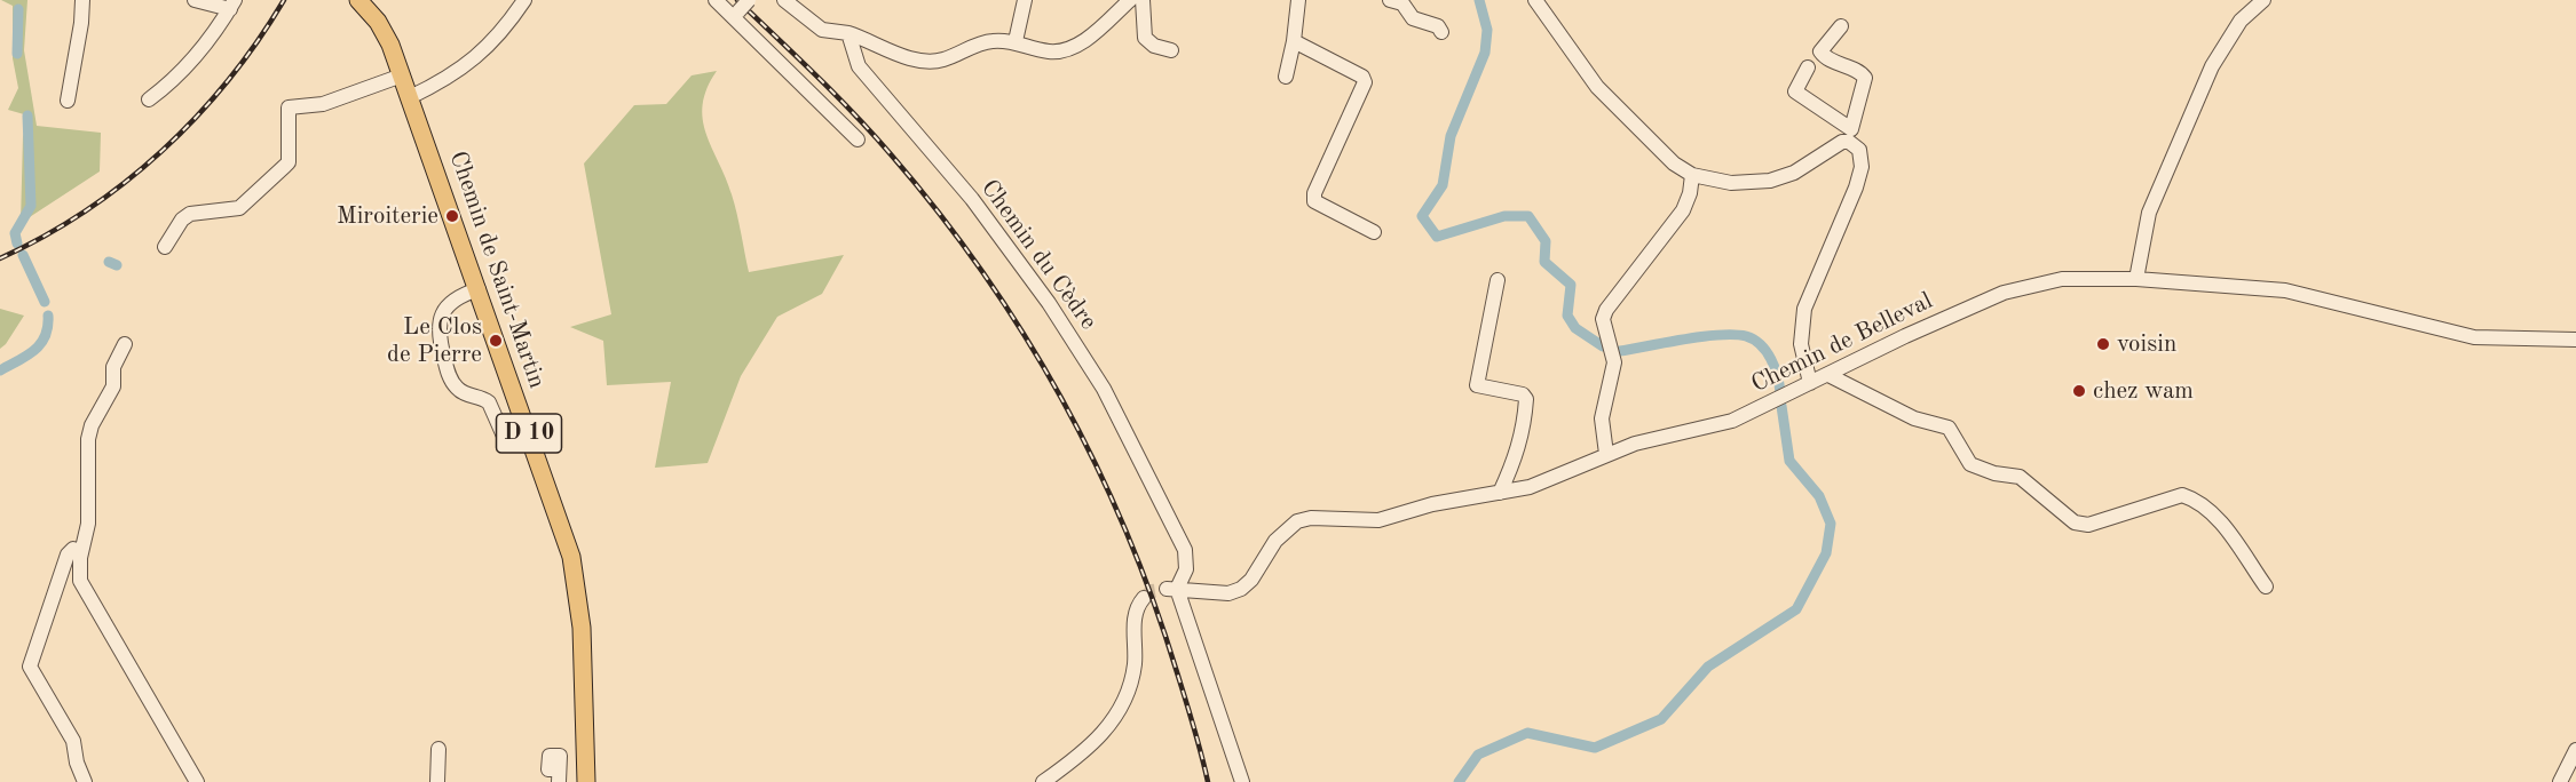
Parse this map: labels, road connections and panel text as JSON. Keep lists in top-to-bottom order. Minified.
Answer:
{"streets":{"main road":["Chemin de Saint-Martin","D 10"],"street":["Chemin du Cèdre","Chemin de Belleval"]},"crossings":[["Chemin du Cèdre","Chemin de Belleval"],["Chemin de Saint-Martin","D 10"]],"places":["Miroiterie","Le Clos de Pierre","voisin","chez wam"]}
